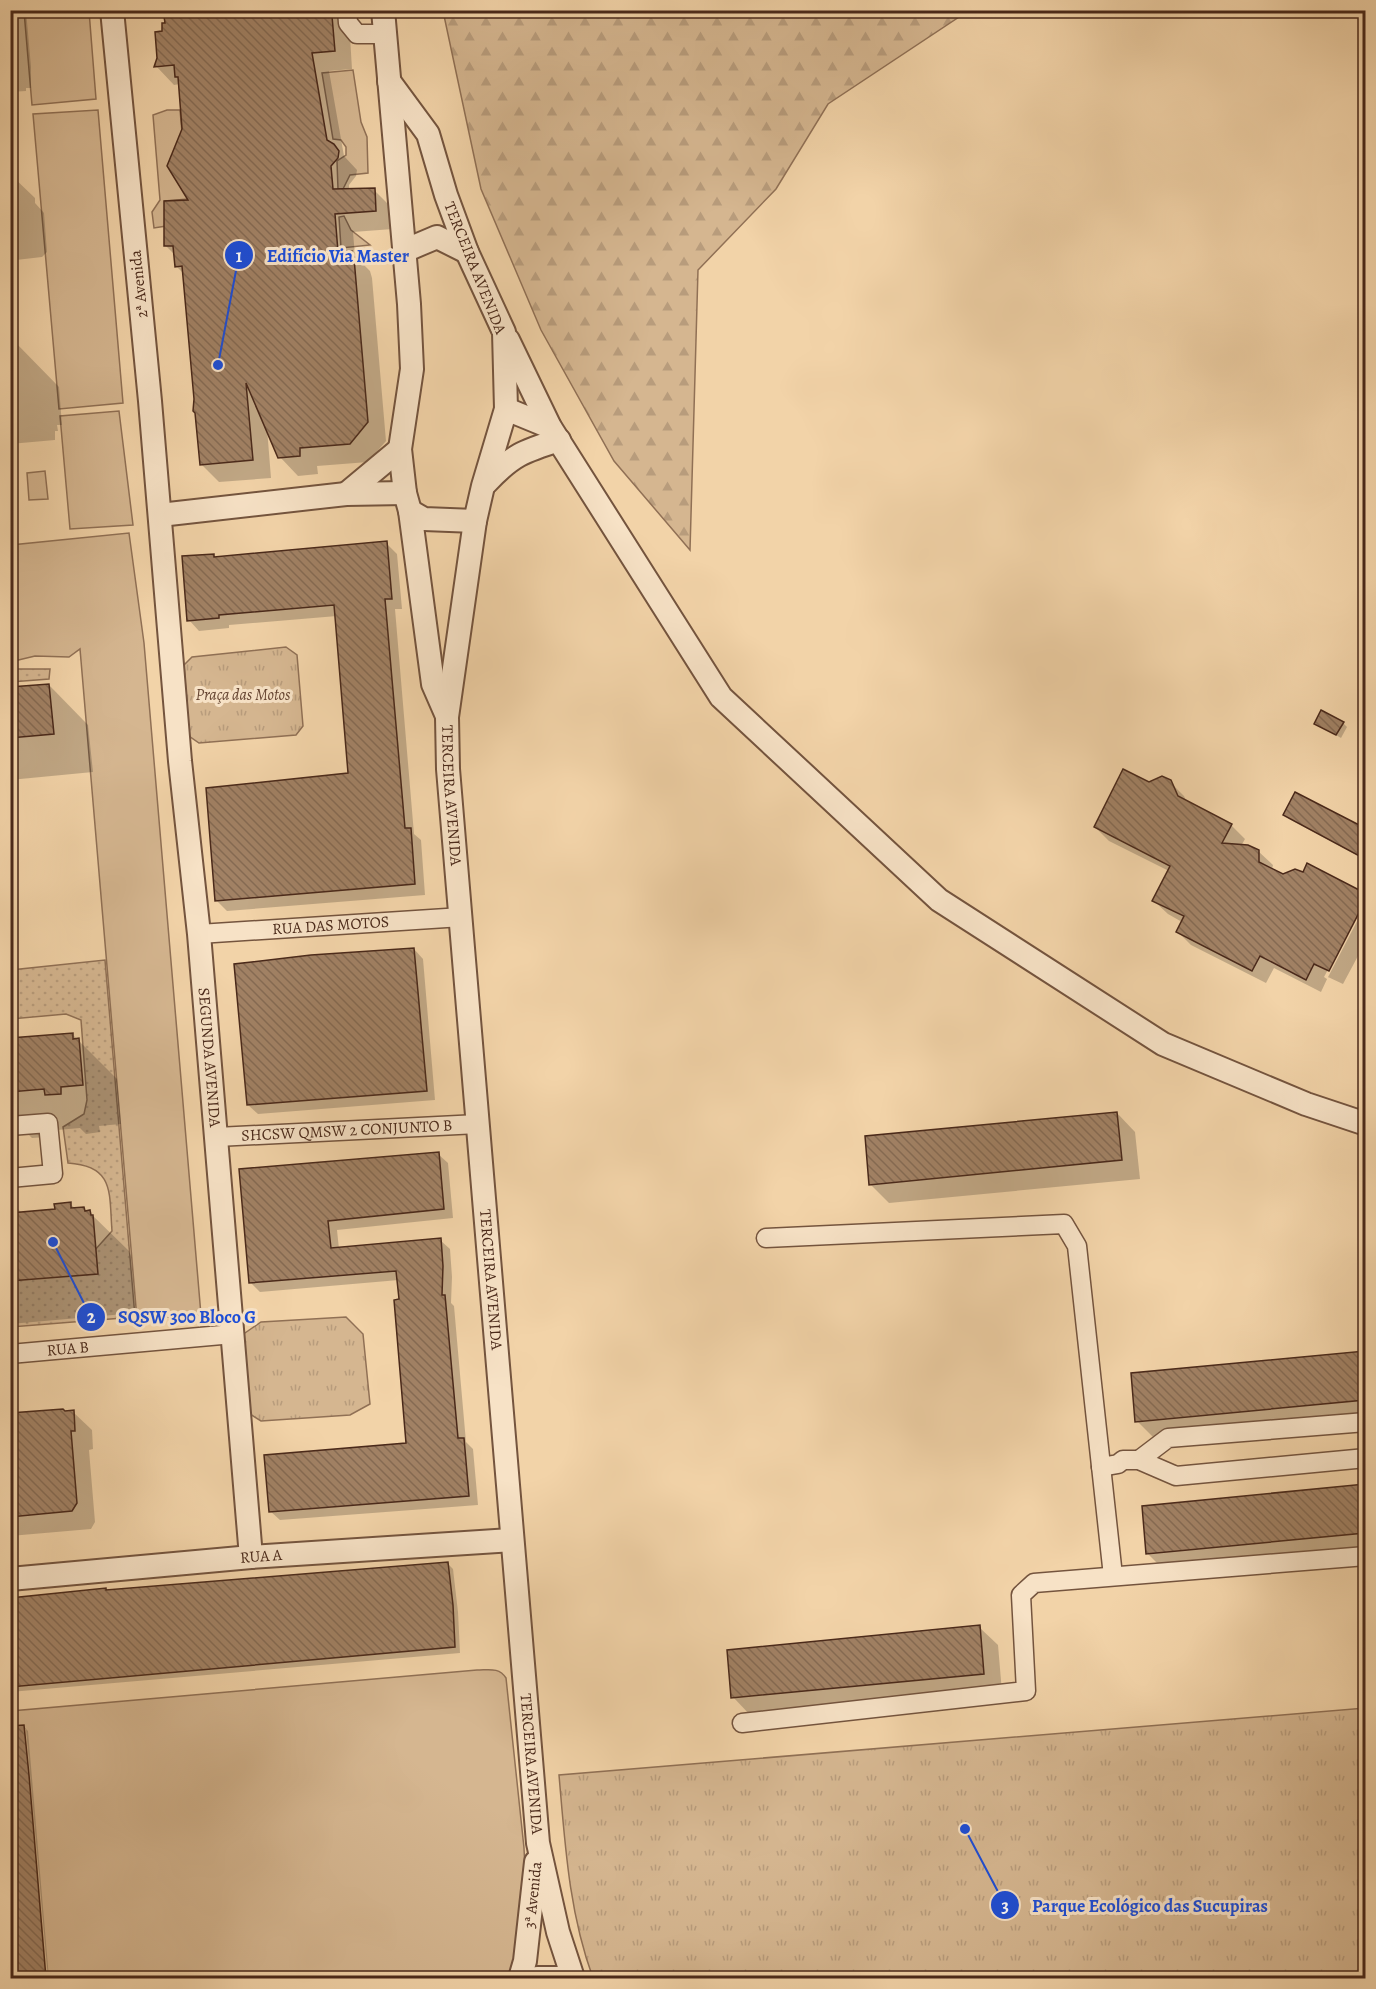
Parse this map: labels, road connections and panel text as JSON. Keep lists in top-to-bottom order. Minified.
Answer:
{"streets":{"street":["TERCEIRA AVENIDA","2ª Avenida","RUA DAS MOTOS","SEGUNDA AVENIDA","SHCSW QMSW 2 CONJUNTO B","RUA B","RUA A","3ª Avenida"]},"crossings":[["TERCEIRA AVENIDA","RUA DAS MOTOS"],["TERCEIRA AVENIDA","SHCSW QMSW 2 CONJUNTO B"],["TERCEIRA AVENIDA","RUA A"],["TERCEIRA AVENIDA","3ª Avenida"],["2ª Avenida","SEGUNDA AVENIDA"],["RUA DAS MOTOS","SEGUNDA AVENIDA"],["SEGUNDA AVENIDA","SHCSW QMSW 2 CONJUNTO B"],["SEGUNDA AVENIDA","RUA B"],["SEGUNDA AVENIDA","RUA A"]],"parks":["Praça das Motos"],"places":["Edifício Via Master","SQSW 300 Bloco G","Parque Ecológico das Sucupiras"]}
